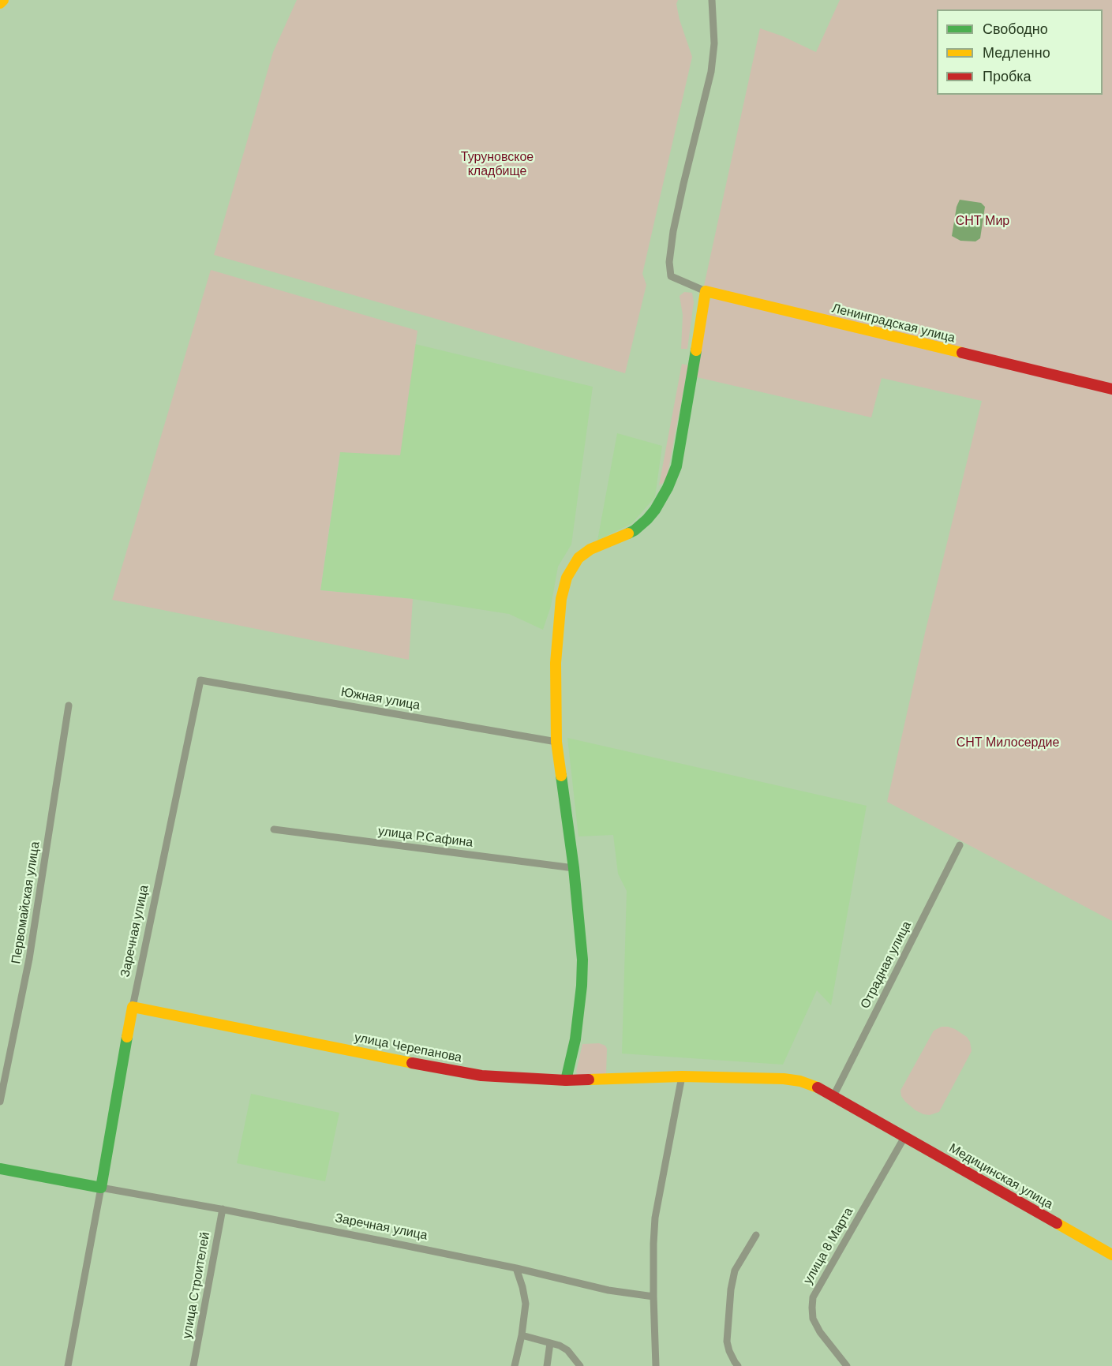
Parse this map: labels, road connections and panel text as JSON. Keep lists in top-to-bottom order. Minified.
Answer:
{"streets":{"main road":["Ленинградская улица","Заречная улица","улица Черепанова","Медицинская улица"],"street":["Южная улица","улица Р.Сафина","Первомайская улица","Отрадная улица","улица 8 Марта","улица Строителей"]},"crossings":[["Южная улица","Заречная улица"],["Заречная улица","улица Черепанова"],["Заречная улица","улица Строителей"],["Отрадная улица","улица Черепанова"],["улица Черепанова","Медицинская улица"],["Медицинская улица","улица 8 Марта"]],"parks":["Туруновское кладбище","СНТ Мир","СНТ Милосердие"],"legend":["Свободно","Медленно","Пробка"]}
